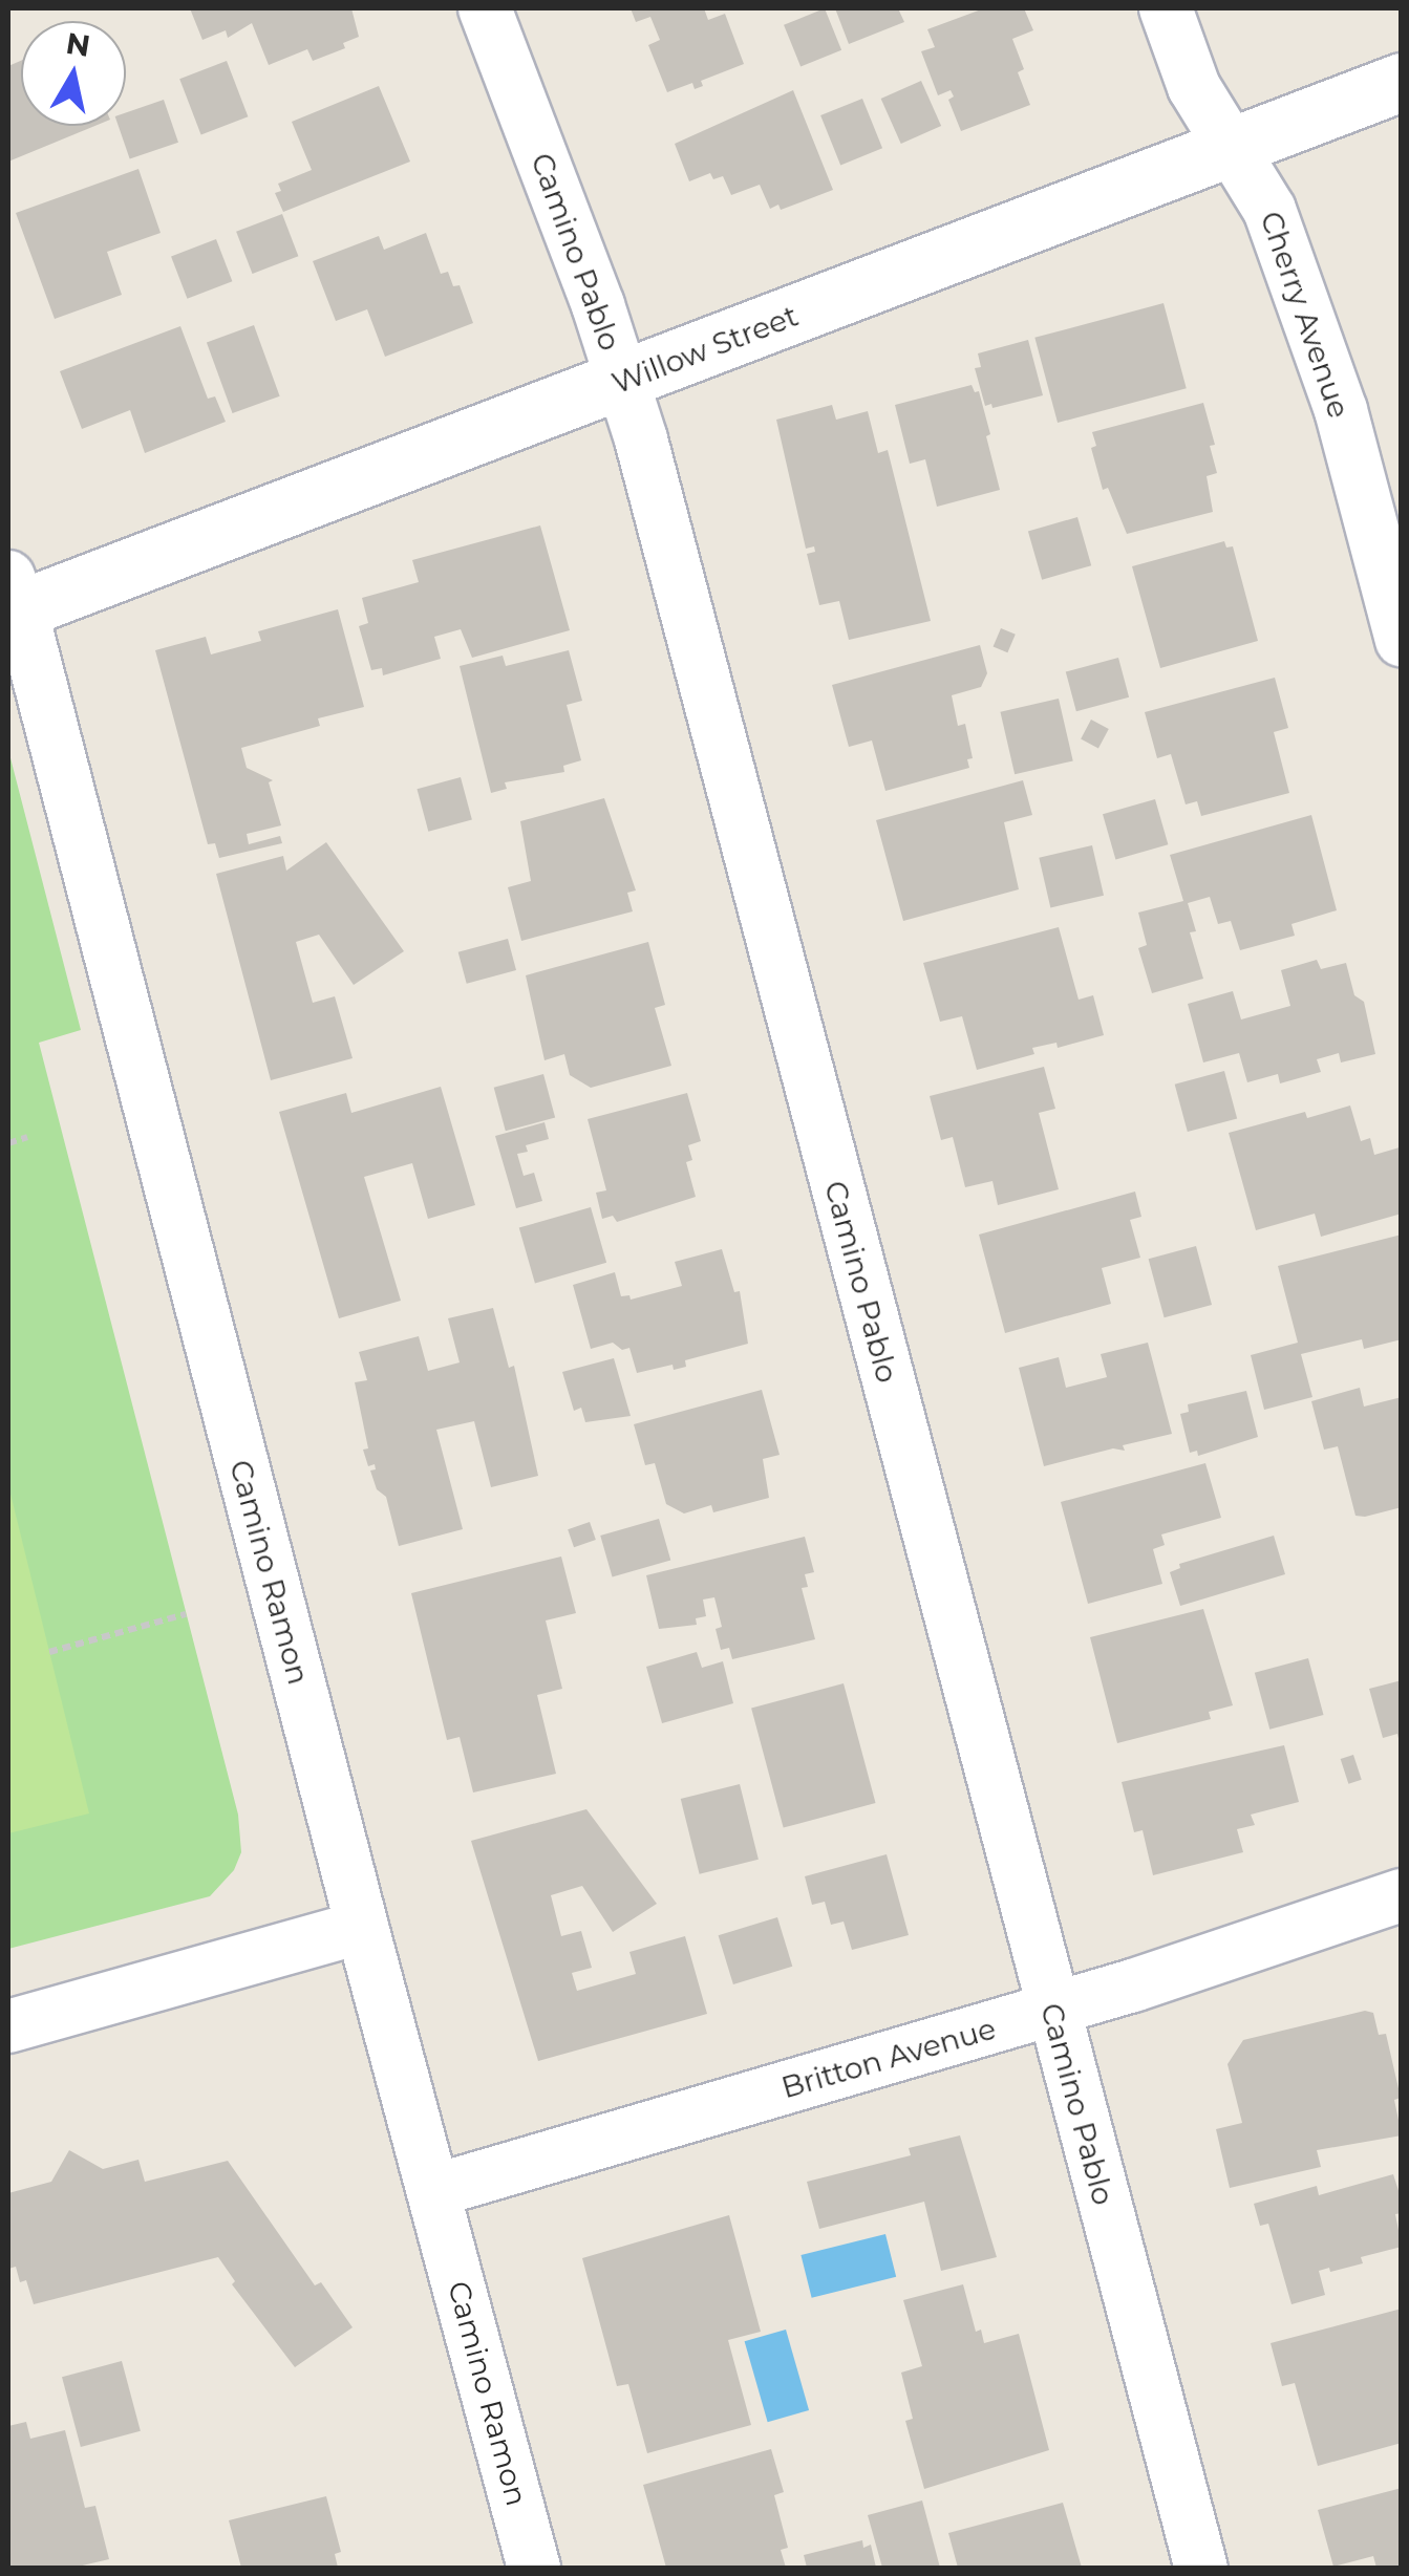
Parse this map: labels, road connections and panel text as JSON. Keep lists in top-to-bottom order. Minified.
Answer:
{"streets":{"main road":["Willow Street"],"street":["Camino Pablo","Cherry Avenue","Camino Ramon","Britton Avenue"]},"crossings":[["Camino Pablo","Willow Street"],["Camino Pablo","Britton Avenue"],["Cherry Avenue","Willow Street"],["Willow Street","Camino Ramon"],["Camino Ramon","Britton Avenue"]],"north":"top"}
